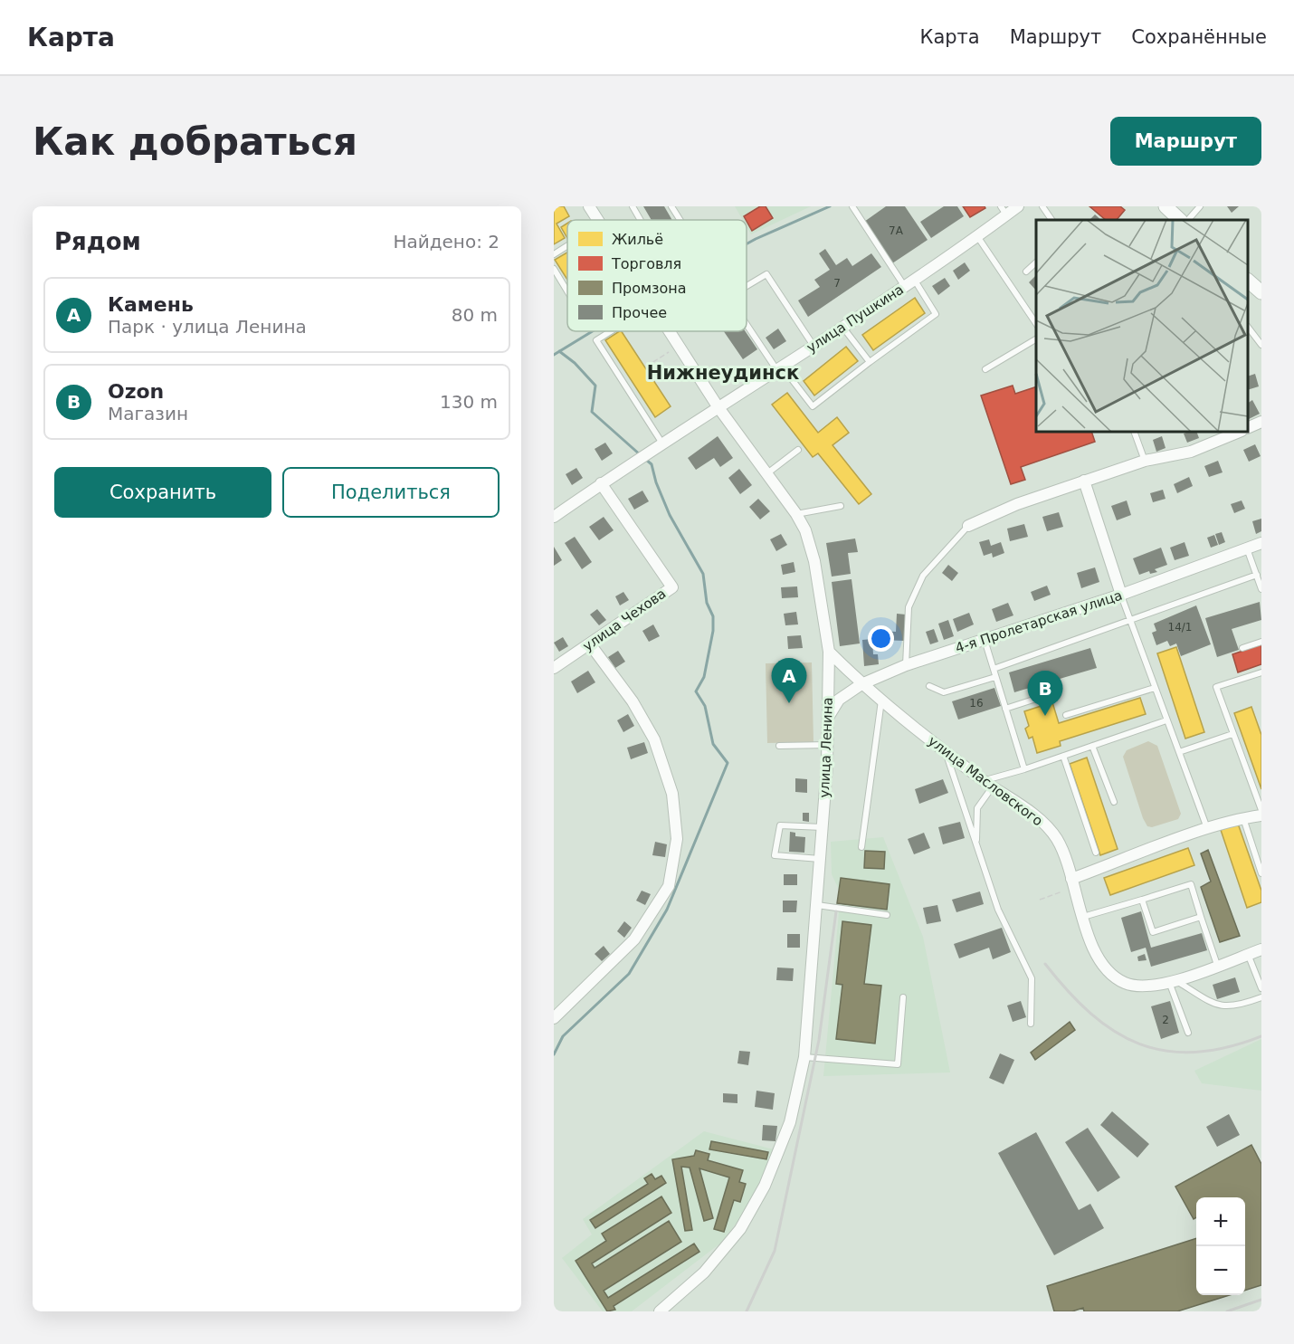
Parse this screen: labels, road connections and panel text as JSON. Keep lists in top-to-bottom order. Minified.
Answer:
{"streets":{"street":["улица Пушкина","улица Чехова","4-я Пролетарская улица","улица Ленина","улица Масловского"]},"crossings":[["улица Пушкина","улица Чехова"],["улица Пушкина","улица Ленина"],["4-я Пролетарская улица","улица Ленина"],["4-я Пролетарская улица","улица Масловского"],["улица Ленина","улица Масловского"]],"districts":["Нижнеудинск"],"house_numbers":["7А","7","14/1","16","2"],"legend":["Жильё","Торговля","Промзона","Прочее"],"page":{"header":"Карта","nav":["Карта","Маршрут","Сохранённые"],"buttons":["Маршрут",["Сохранить","Поделиться"]],"title":"Как добраться","heading":["Рядом","Найдено: 2"],"list":[{"mark":"A","name":"Камень","note":"Парк · улица Ленина","value":"80 m"},{"mark":"B","name":"Ozon","note":"Магазин","value":"130 m"}],"pins":["A","B"],"map_buttons":["+","−"]}}
